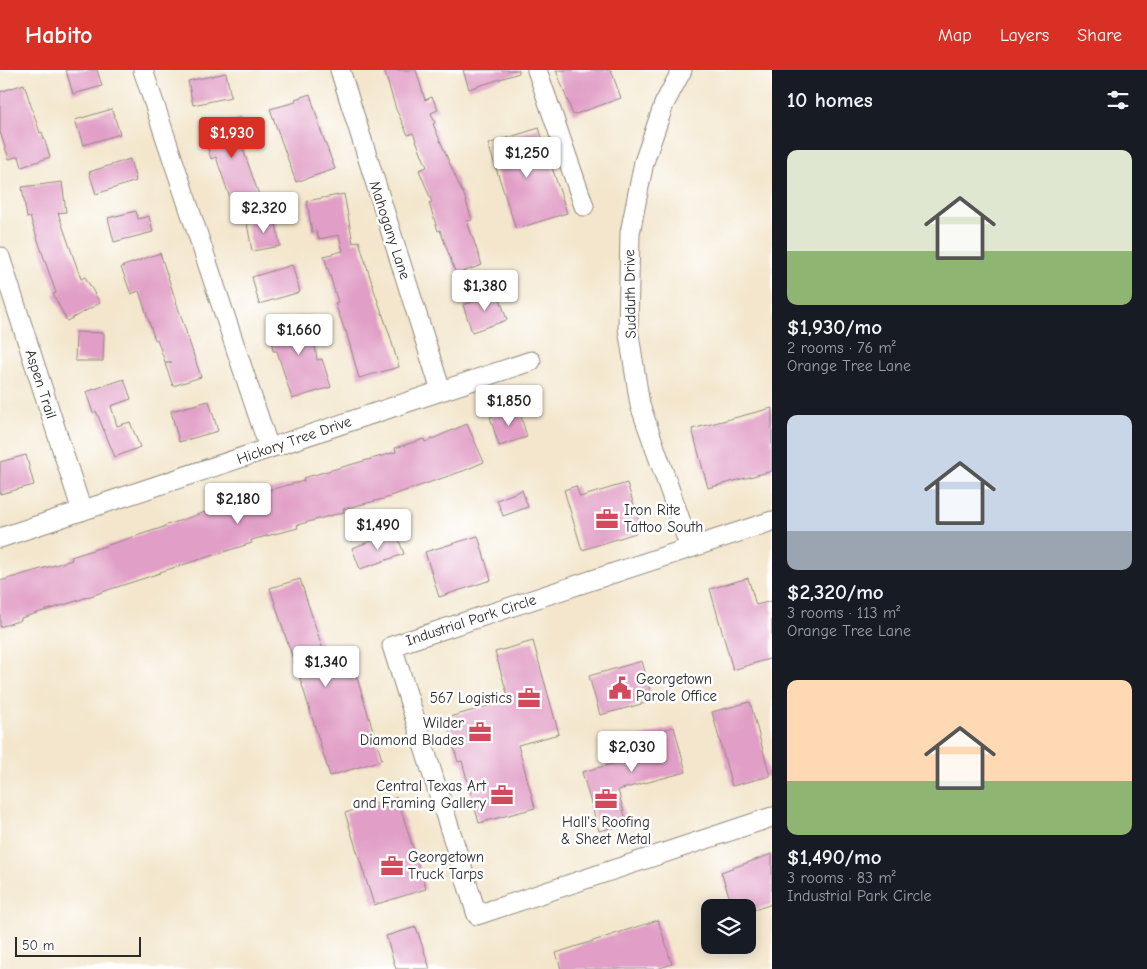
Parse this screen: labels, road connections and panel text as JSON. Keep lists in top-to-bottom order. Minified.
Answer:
{"streets":{"street":["Mahogany Lane","Sudduth Drive","Aspen Trail","Hickory Tree Drive","Industrial Park Circle"]},"crossings":[["Mahogany Lane","Hickory Tree Drive"],["Sudduth Drive","Industrial Park Circle"],["Aspen Trail","Hickory Tree Drive"]],"places":{"office":["Iron Rite Tattoo South","567 Logistics","Wilder Diamond Blades","Central Texas Art and Framing Gallery","Hall's Roofing & Sheet Metal","Georgetown Truck Tarps"],"public building":["Georgetown Parole Office"]},"scale_bar":"50 m","page":{"header":"Habito","nav":["Map","Layers","Share"],"heading":"10 homes","price":["$1,930","$1,250","$2,320","$1,380","$1,660","$1,850","$2,180","$1,490","$1,340","$2,030"],"list":[{"name":"$1,930/mo","note":"2 rooms · 76 m² · Orange Tree Lane"},{"name":"$2,320/mo","note":"3 rooms · 113 m² · Orange Tree Lane"},{"name":"$1,490/mo","note":"3 rooms · 83 m² · Industrial Park Circle"}],"scale":"50 m"}}
